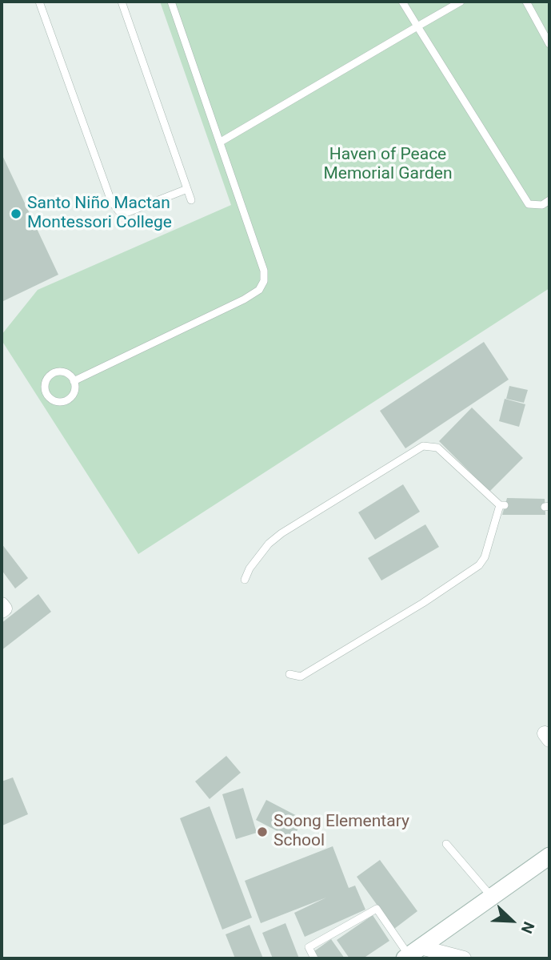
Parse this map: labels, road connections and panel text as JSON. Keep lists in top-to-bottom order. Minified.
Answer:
{"parks":["Haven of Peace Memorial Garden"],"places":["Santo Niño Mactan Montessori College","Soong Elementary School"],"north":"bottom right"}
